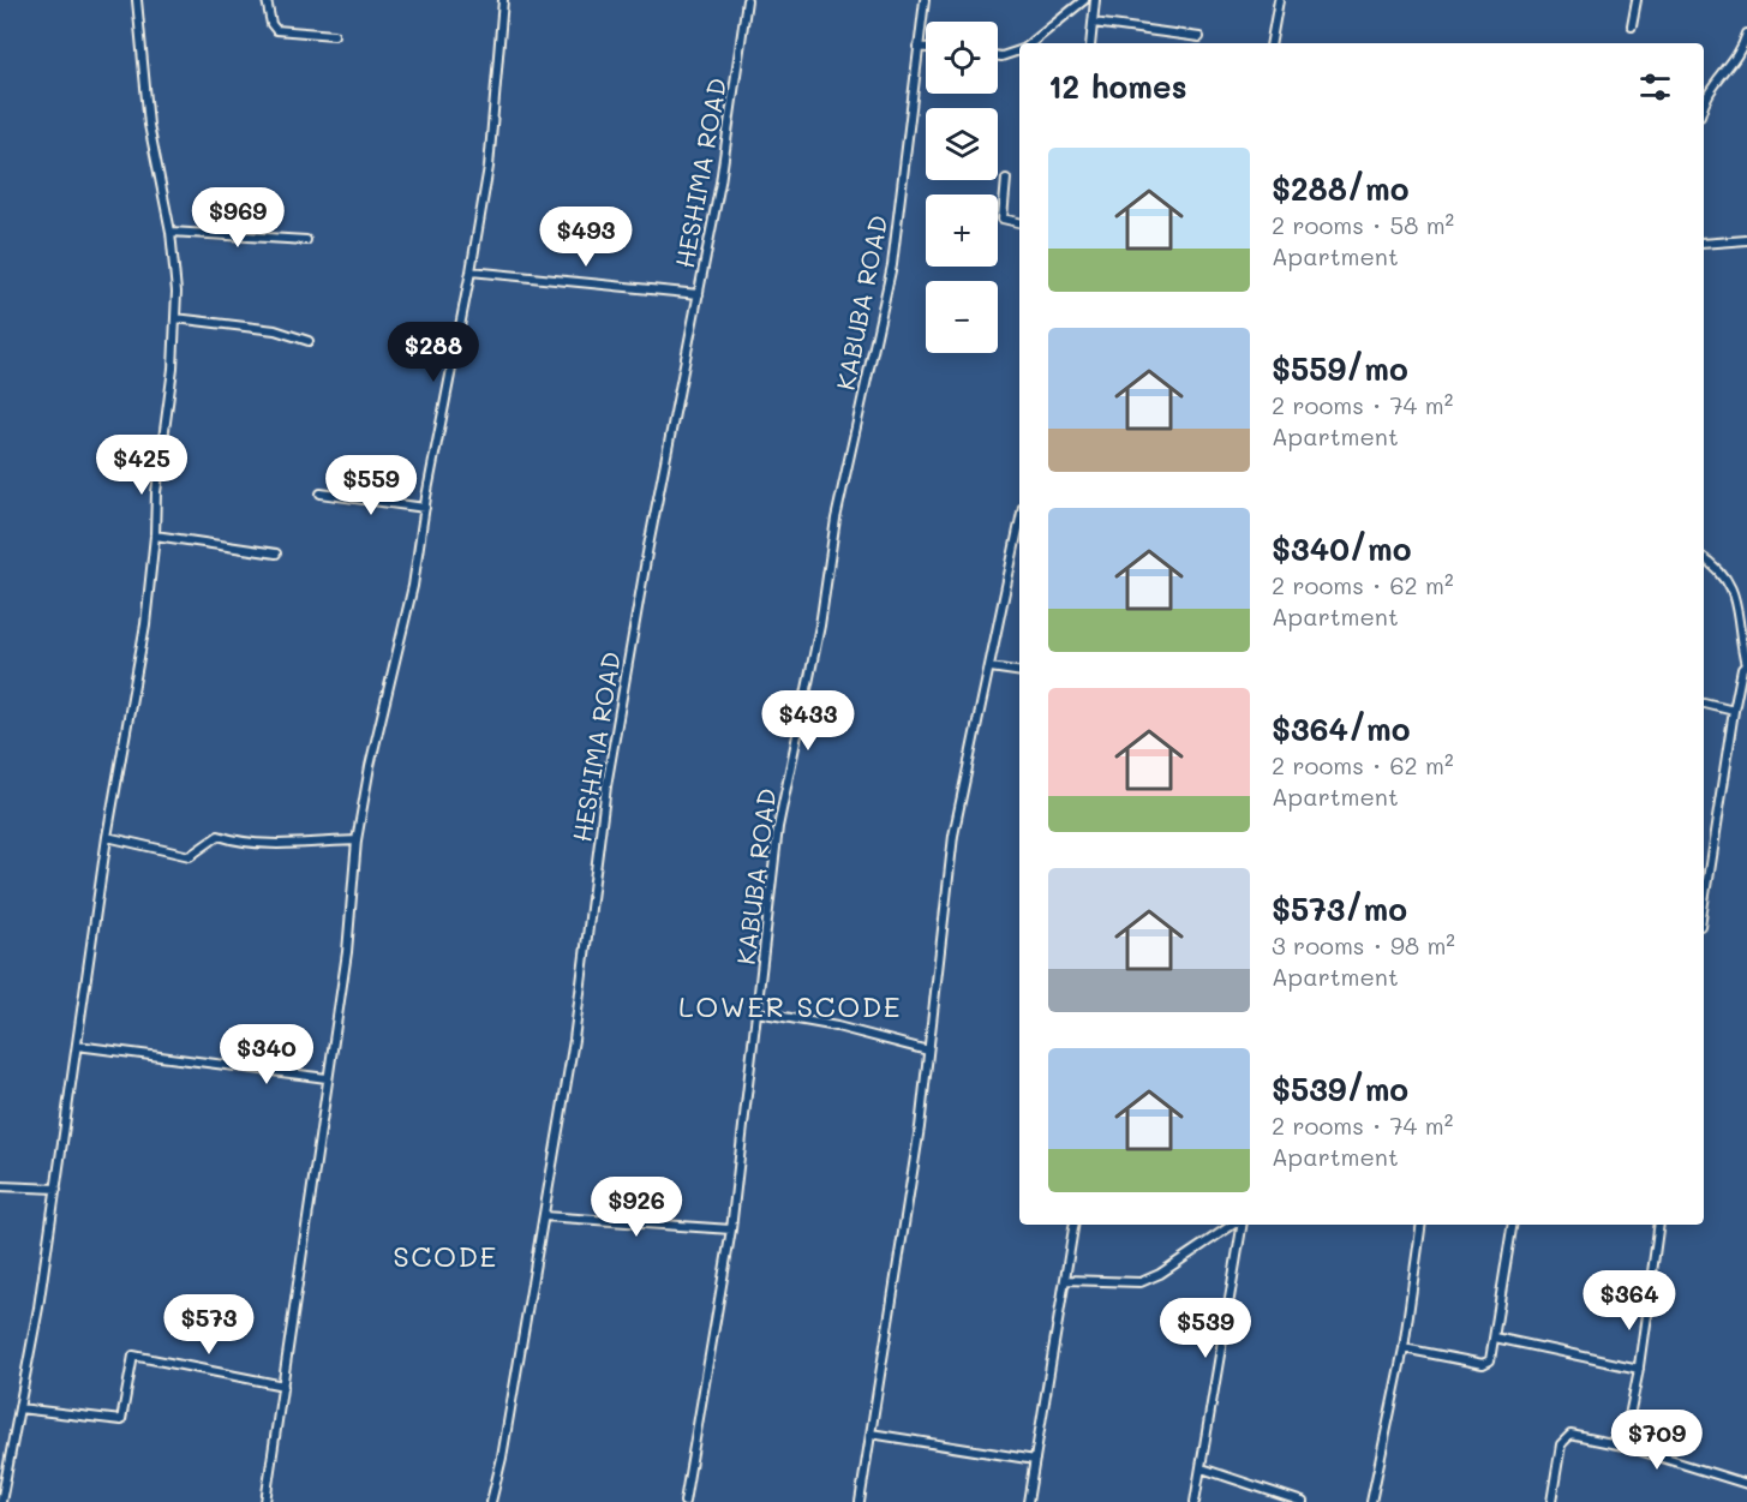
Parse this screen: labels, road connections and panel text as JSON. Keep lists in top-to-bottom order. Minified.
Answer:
{"streets":{"street":["HESHIMA ROAD","KABUBA ROAD"]},"districts":["LOWER SCODE","SCODE"],"page":{"map_buttons":["+","−"],"heading":"12 homes","list":[{"name":"$288/mo","note":"2 rooms · 58 m² · Apartment"},{"name":"$559/mo","note":"2 rooms · 74 m² · Apartment"},{"name":"$340/mo","note":"2 rooms · 62 m² · Apartment"},{"name":"$364/mo","note":"2 rooms · 62 m² · Apartment"},{"name":"$573/mo","note":"3 rooms · 98 m² · Apartment"},{"name":"$539/mo","note":"2 rooms · 74 m² · Apartment"}],"price":["$969","$493","$288","$425","$559","$433","$340","$926","$364","$573","$539","$709"]}}
